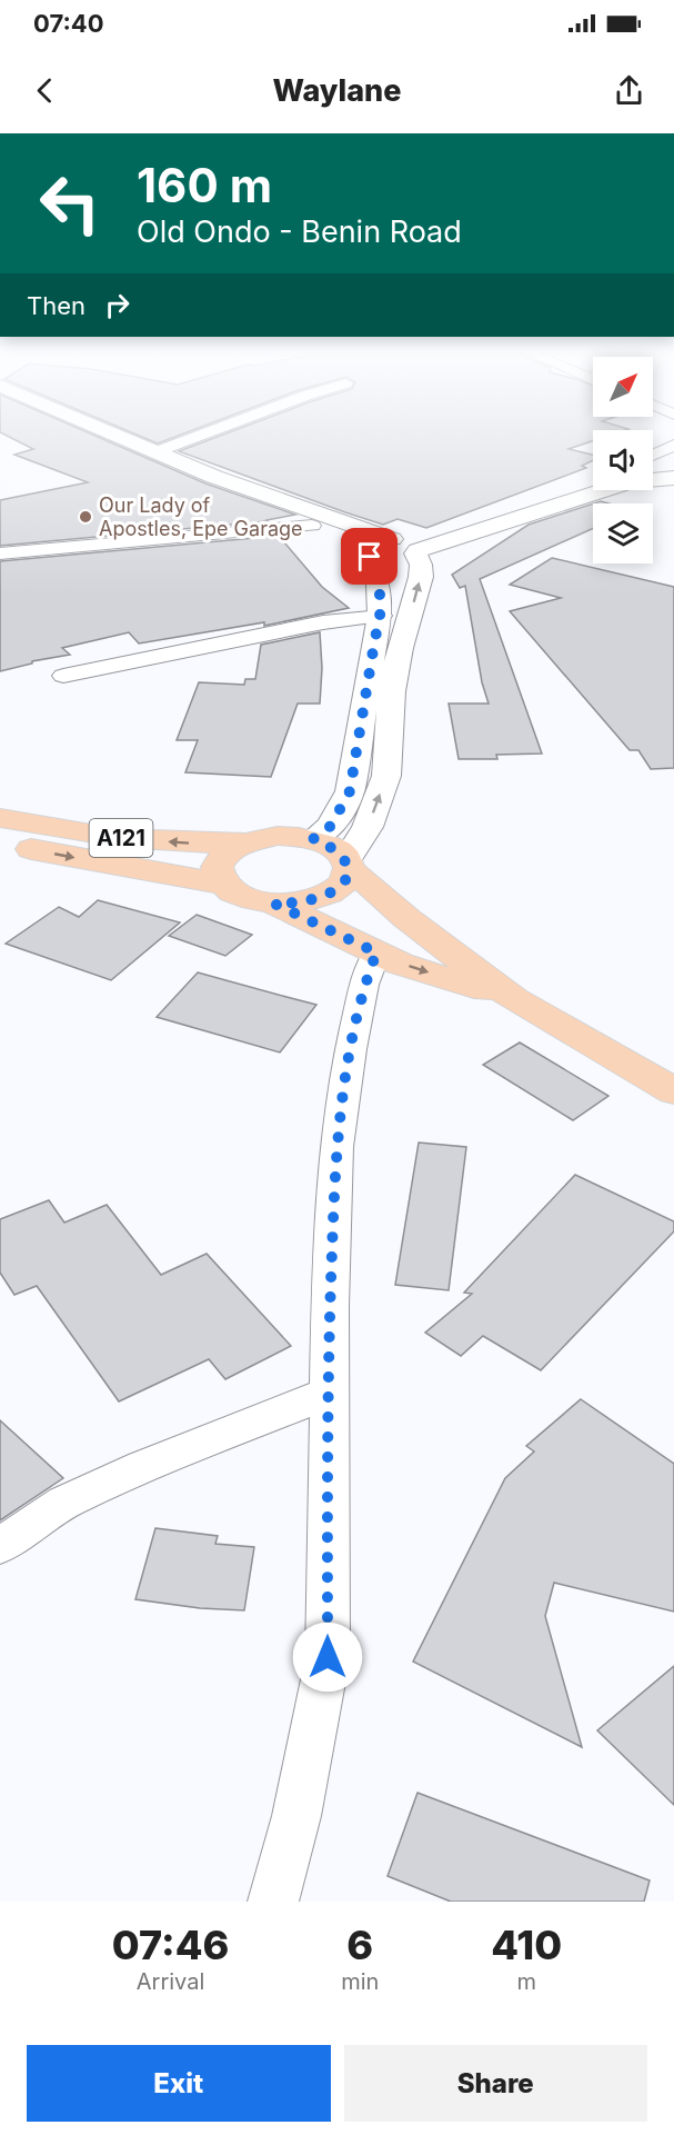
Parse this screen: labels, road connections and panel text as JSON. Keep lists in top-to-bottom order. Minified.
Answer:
{"streets":{"main road":["A121"]},"places":["Our Lady of Apostles, Epe Garage"],"north":"top right","page":{"status":"07:40","header":"Waylane","turn":["160 m","Old Ondo - Benin Road"],"then":"Then","eta":["07:46","Arrival","6","min","410","m"],"buttons":["Exit","Share"]}}
